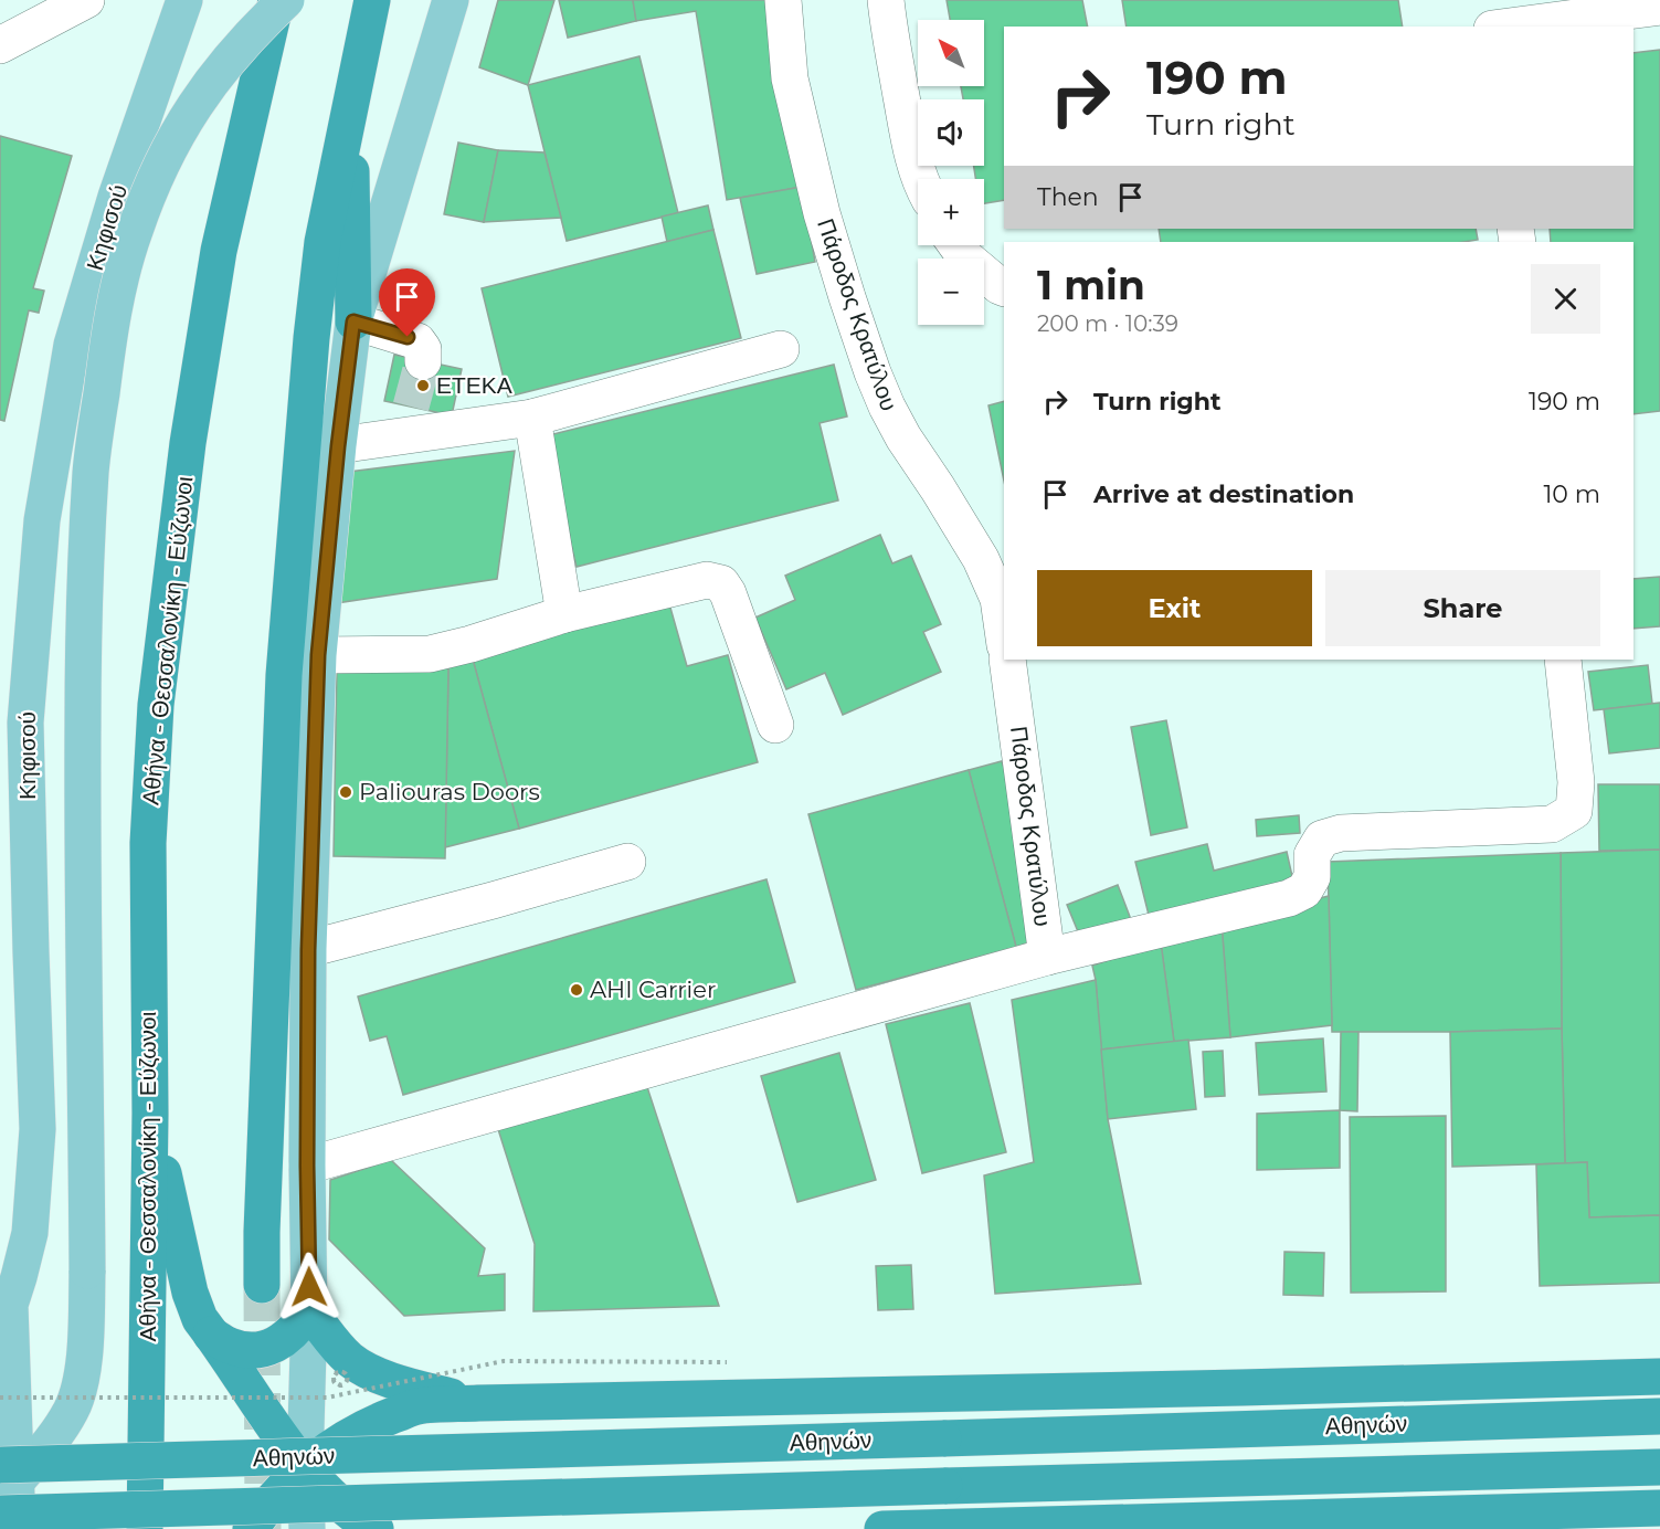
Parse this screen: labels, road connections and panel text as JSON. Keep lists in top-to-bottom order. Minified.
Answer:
{"streets":{"highway":["Αθήνα - Θεσσαλονίκη - Εύζωνοι","Αθηνών"],"main road":["Κηφισού"],"street":["Πάροδος Κρατύλου"]},"crossings":[["Κηφισού","Αθηνών"]],"places":["ΕΤΕΚΑ","Paliouras Doors","AHI Carrier"],"north":"top left","page":{"map_buttons":["+","−"],"turn":["190 m","Turn right"],"then":"Then","heading":["1 min","200 m · 10:39"],"list":[{"name":"Turn right","value":"190 m"},{"name":"Arrive at destination","value":"10 m"}],"buttons":["Exit","Share"]}}
